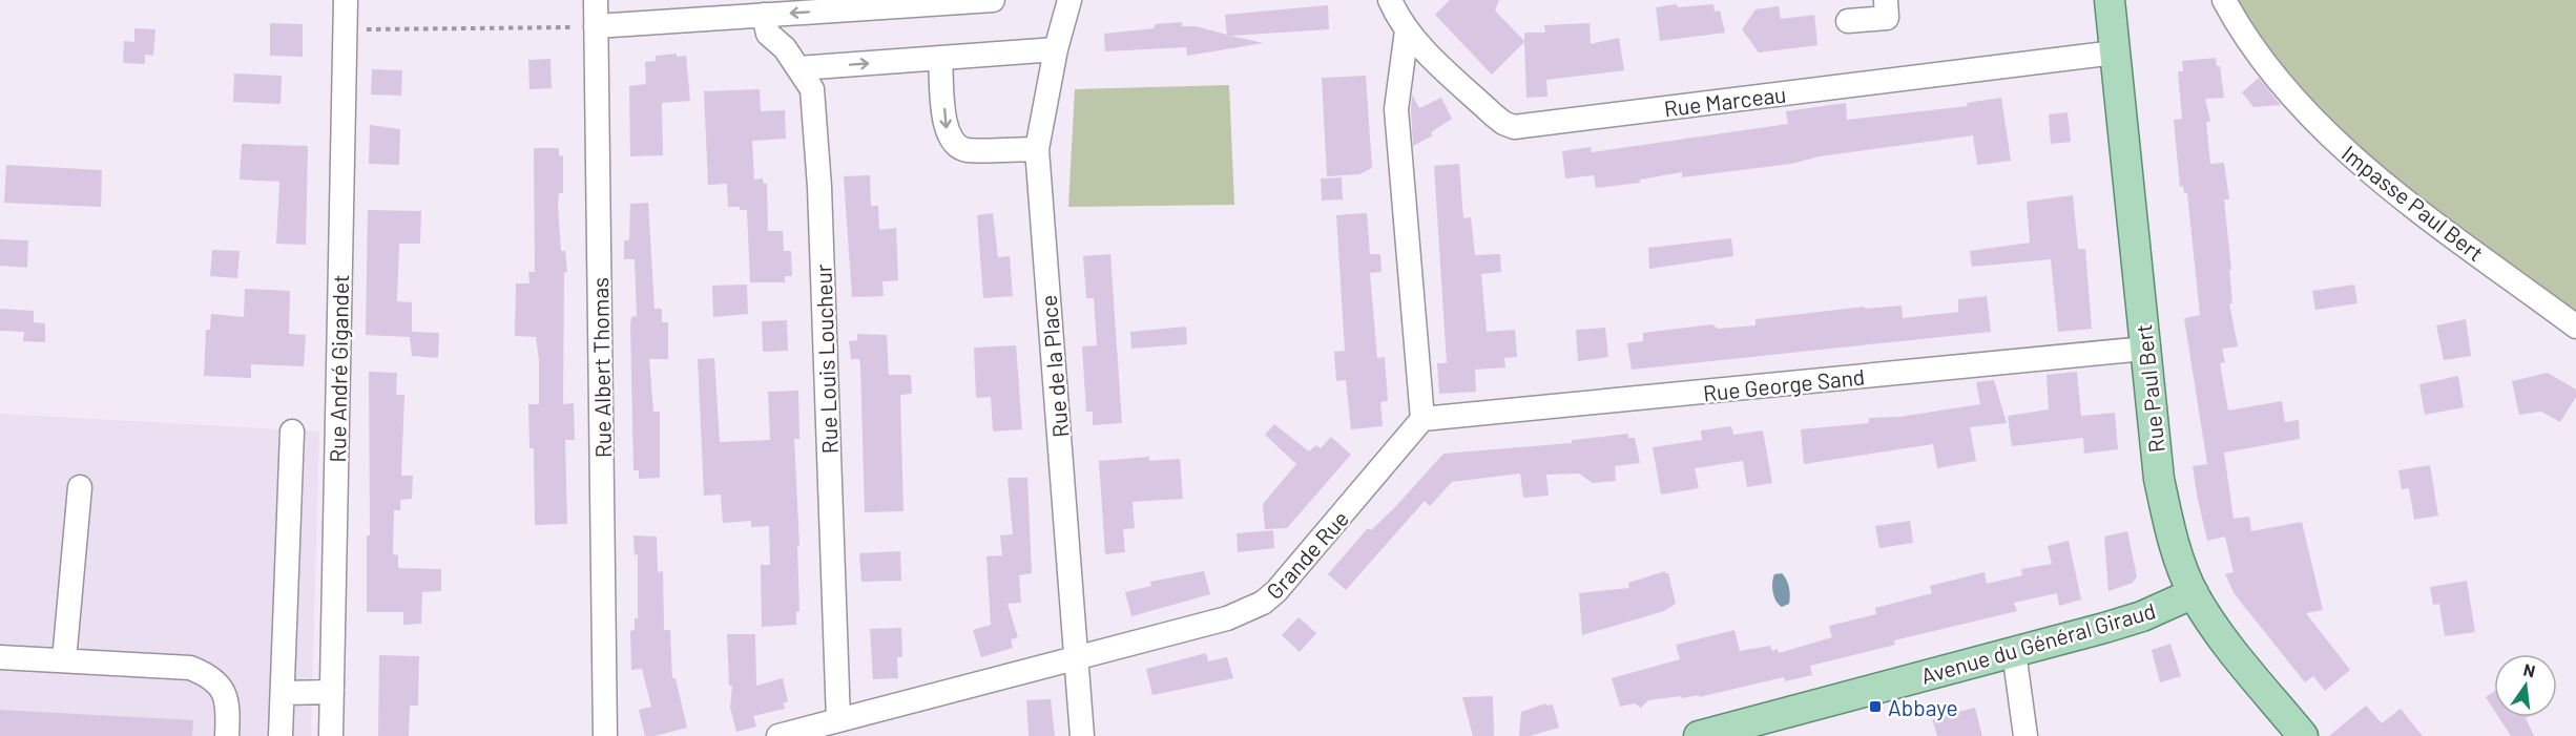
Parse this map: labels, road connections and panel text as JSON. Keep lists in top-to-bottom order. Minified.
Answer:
{"streets":{"main road":["Rue Paul Bert","Avenue du Général Giraud"],"street":["Rue Marceau","Impasse Paul Bert","Rue Louis Loucheur","Rue de la Place","Rue Albert Thomas","Rue André Gigandet","Rue George Sand","Grande Rue"]},"crossings":[["Rue Marceau","Rue Paul Bert"],["Rue Louis Loucheur","Grande Rue"],["Rue de la Place","Grande Rue"],["Rue George Sand","Rue Paul Bert"],["Rue George Sand","Grande Rue"],["Rue Paul Bert","Avenue du Général Giraud"]],"places":{"transit":["Abbaye"]},"north":"top"}
